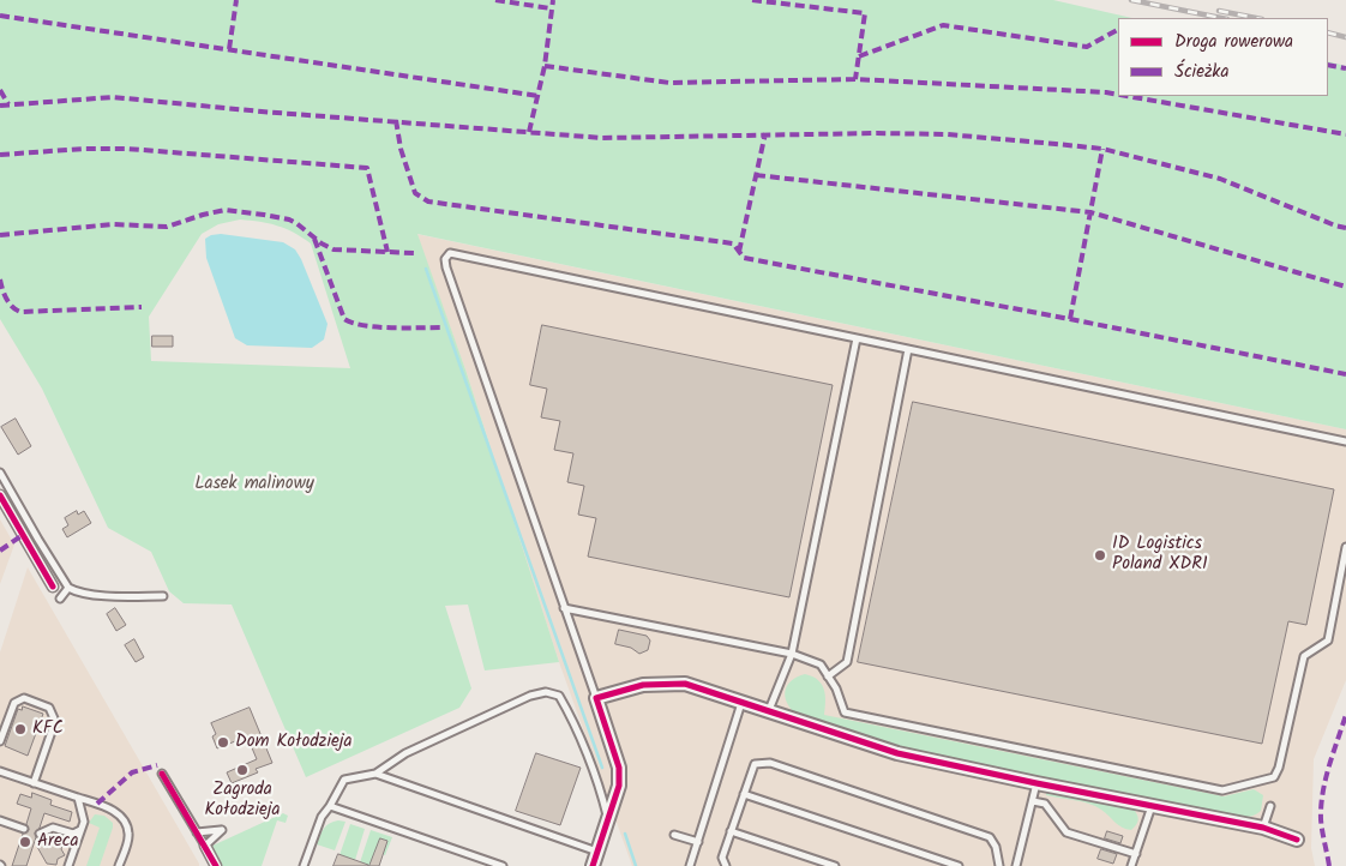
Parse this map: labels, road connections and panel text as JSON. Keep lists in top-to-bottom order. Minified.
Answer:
{"parks":["Lasek malinowy"],"places":["ID Logistics Poland XDR1","KFC","Dom Kołodzieja","Zagroda Kołodzieja","Areca"],"legend":["Droga rowerowa","Ścieżka"]}
